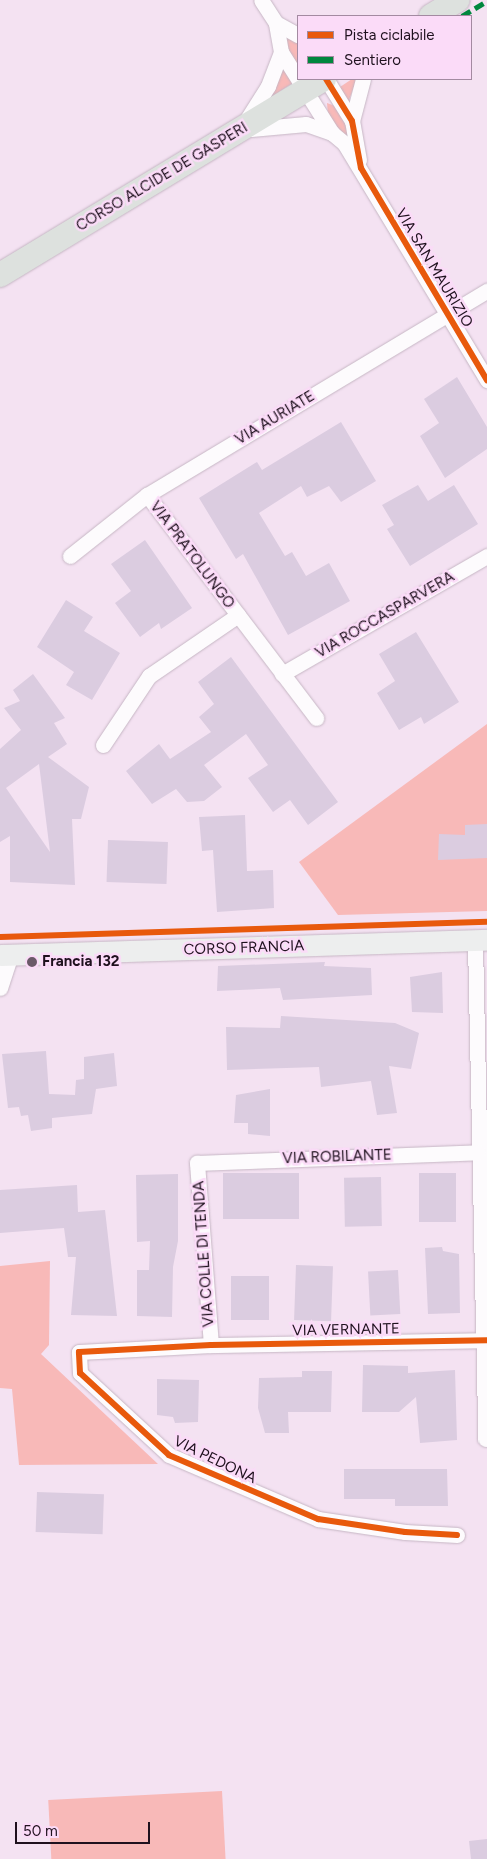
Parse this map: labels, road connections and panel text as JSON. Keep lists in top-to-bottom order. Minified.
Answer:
{"streets":{"main road":["CORSO ALCIDE DE GASPERI","CORSO FRANCIA"],"street":["VIA SAN MAURIZIO","VIA AURIATE","VIA PRATOLUNGO","VIA ROCCASPARVERA","VIA ROBILANTE","VIA COLLE DI TENDA","VIA VERNANTE","VIA PEDONA"]},"crossings":[["VIA SAN MAURIZIO","VIA AURIATE"],["VIA AURIATE","VIA PRATOLUNGO"],["VIA PRATOLUNGO","VIA ROCCASPARVERA"],["VIA ROBILANTE","VIA COLLE DI TENDA"],["VIA COLLE DI TENDA","VIA VERNANTE"],["VIA COLLE DI TENDA","VIA PEDONA"],["VIA VERNANTE","VIA PEDONA"]],"places":["Francia 132"],"legend":["Pista ciclabile","Sentiero"],"scale_bar":"50 m"}
